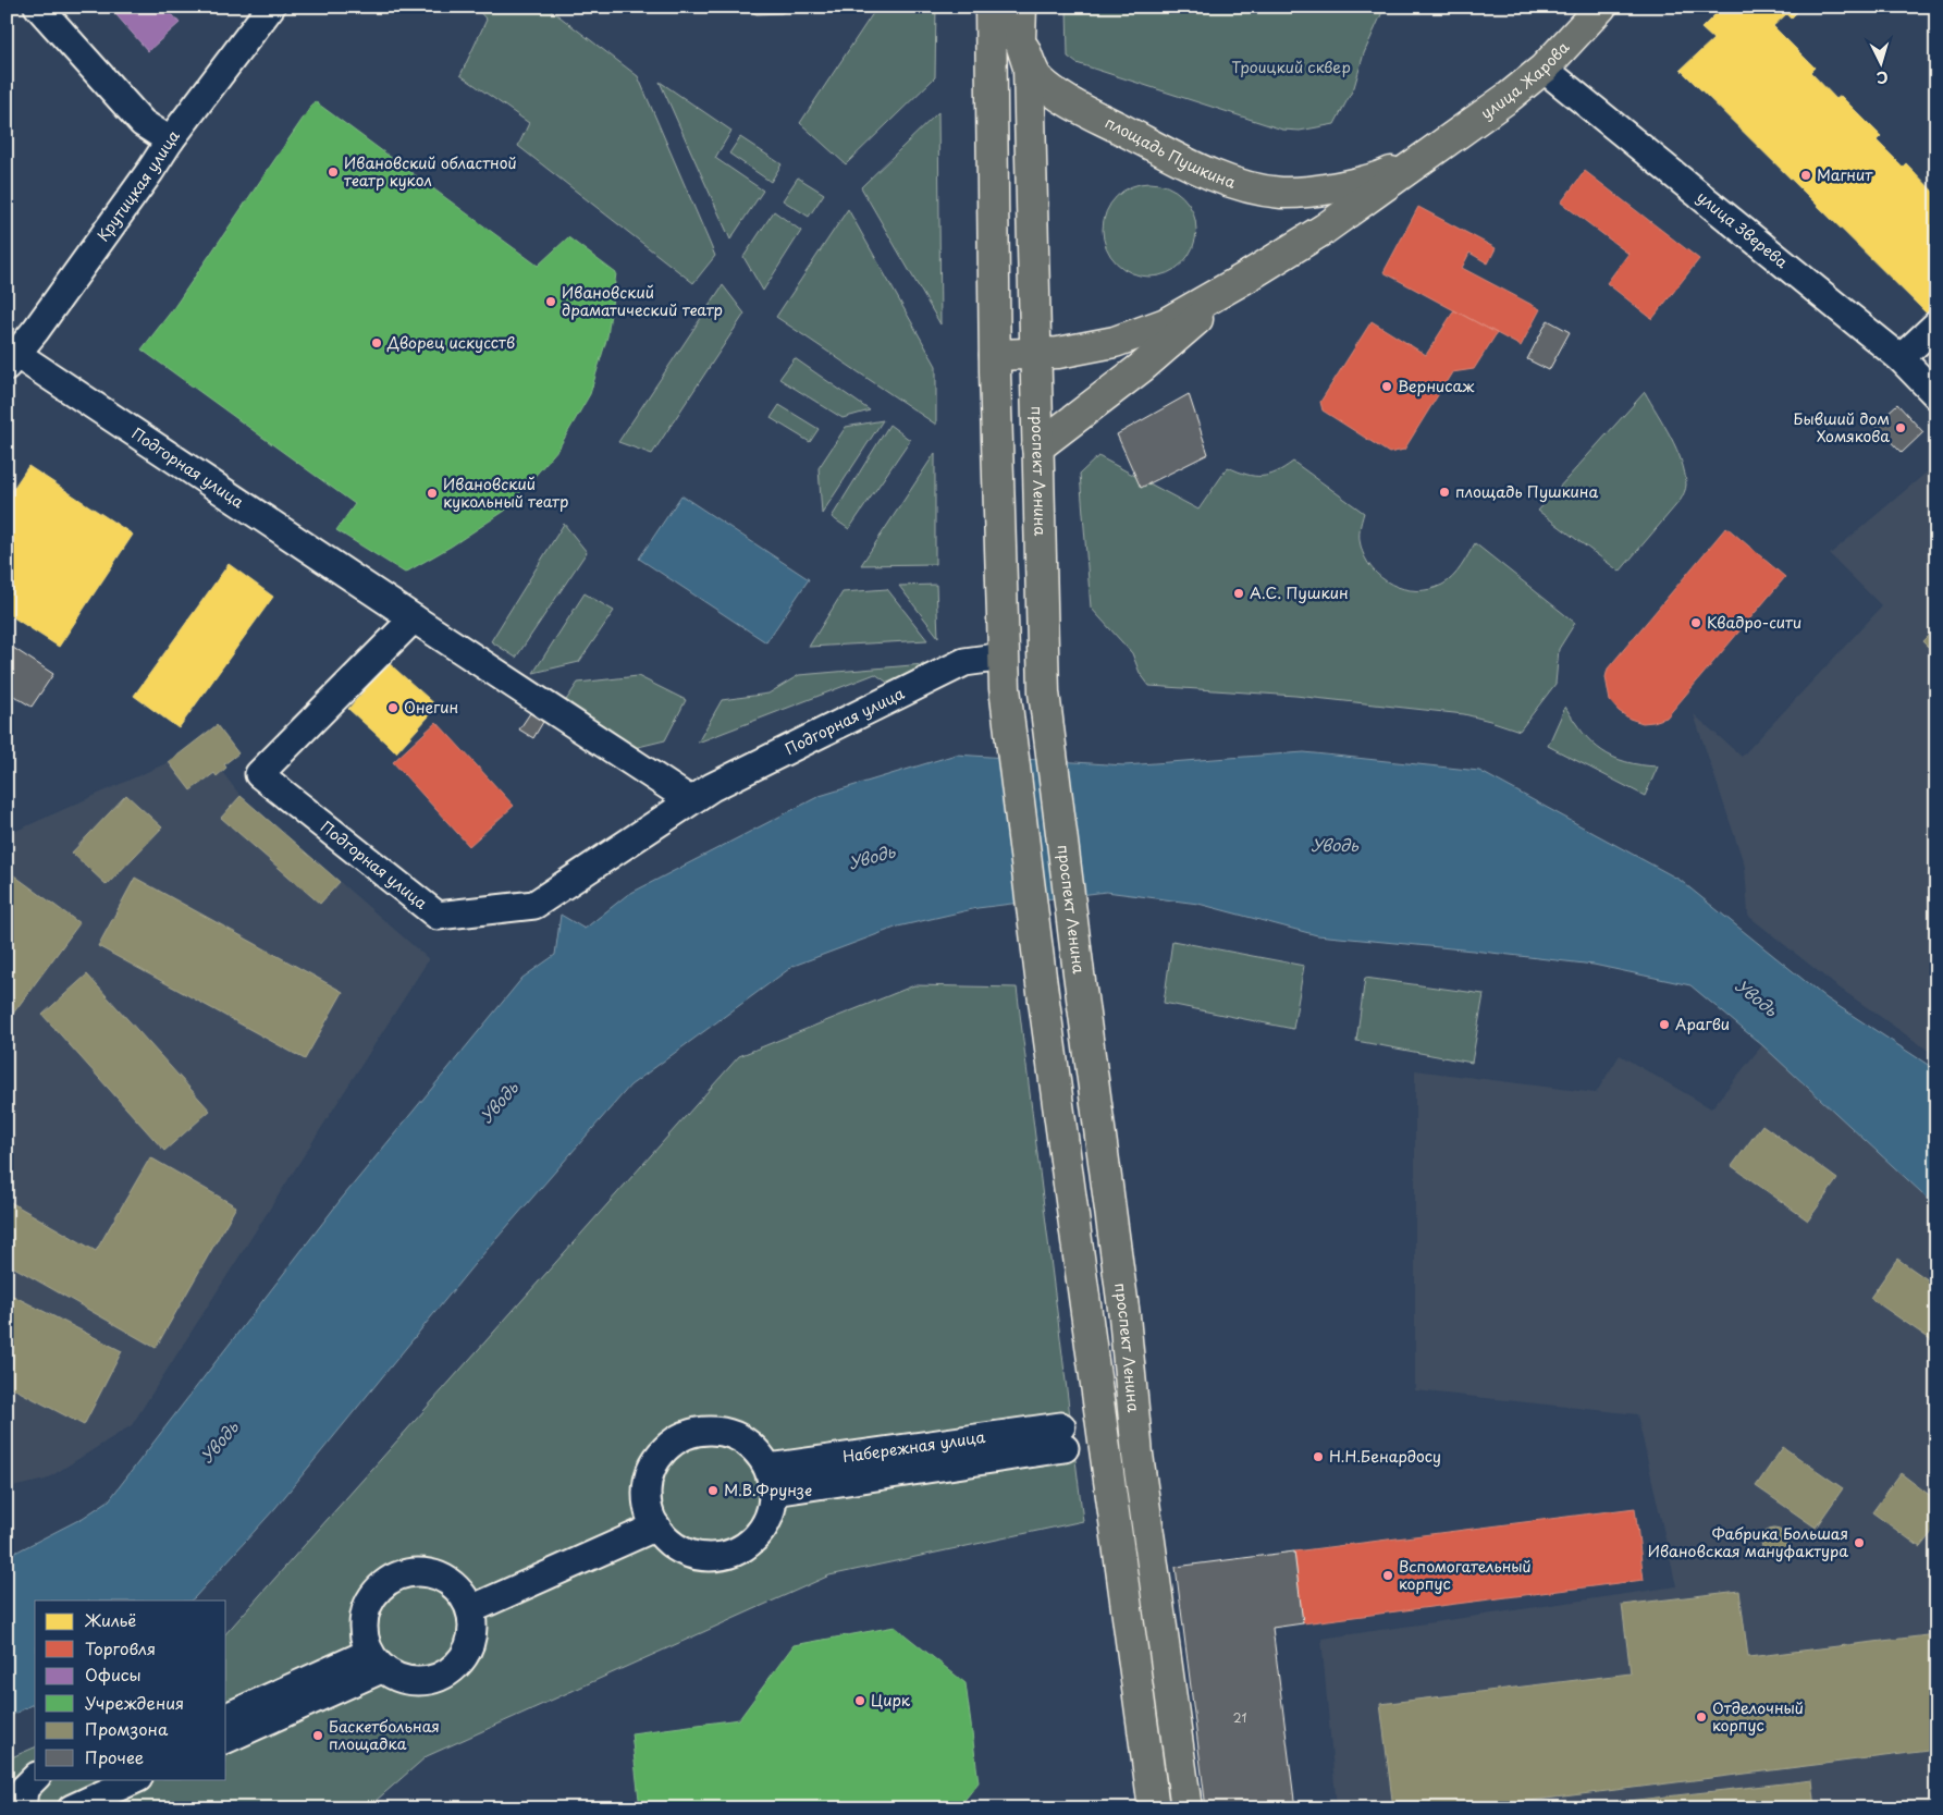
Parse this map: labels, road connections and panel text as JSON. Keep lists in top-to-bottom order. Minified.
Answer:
{"streets":{"main road":["улица Жарова","площадь Пушкина","проспект Ленина"],"street":["Крутицкая улица","улица Зверева","Подгорная улица","Набережная улица"]},"crossings":[["улица Жарова","площадь Пушкина"],["улица Жарова","улица Зверева"],["площадь Пушкина","проспект Ленина"],["Крутицкая улица","Подгорная улица"]],"water":["Уводь"],"parks":["Троицкий сквер"],"places":["Ивановский областной театр кукол","Магнит","Ивановский драматический театр","Дворец искусств","Вернисаж","Бывший дом Хомякова","площадь Пушкина","Ивановский кукольный театр","А.C. Пушкин","Квадро-сити","Онегин","Арагви","Н.Н.Бенардосу","М.В.Фрунзе","Фабрика Большая Ивановская мануфактура","Вспомогательный корпус","Цирк","Отделочный корпус","Баскетбольная площадка"],"house_numbers":["21"],"legend":["Жильё","Торговля","Офисы","Учреждения","Промзона","Прочее"],"north":"bottom"}
